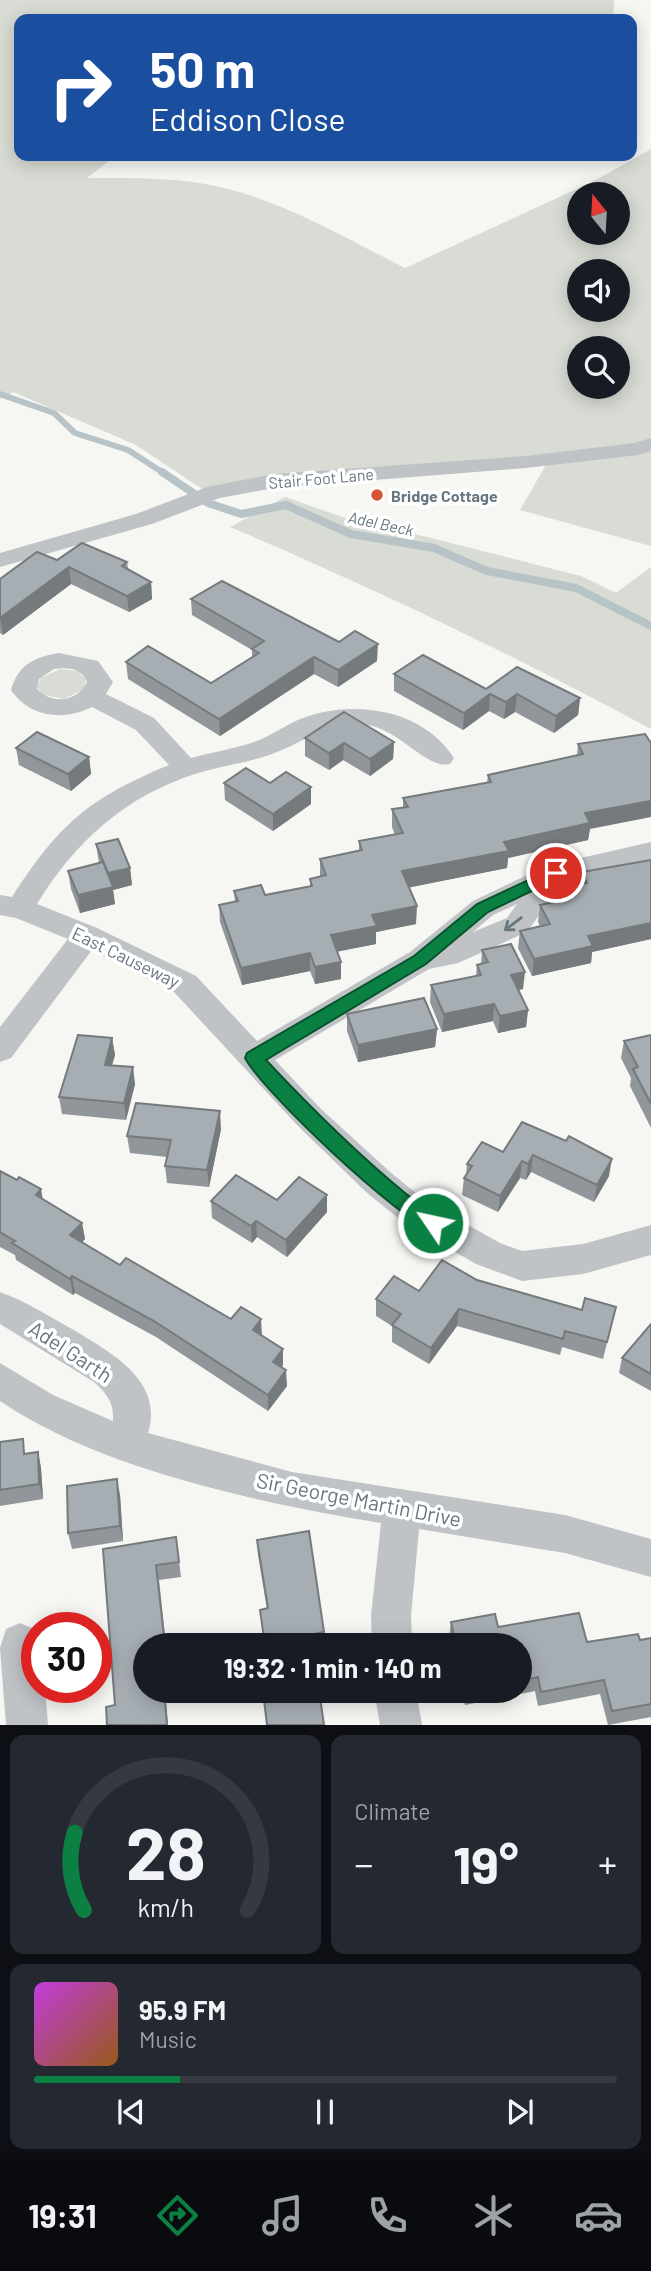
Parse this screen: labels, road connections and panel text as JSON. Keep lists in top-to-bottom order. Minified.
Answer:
{"streets":{"street":["Stair Foot Lane","East Causeway","Adel Garth","Sir George Martin Drive"]},"crossings":[["Adel Garth","Sir George Martin Drive"]],"water":["Adel Beck"],"places":["Bridge Cottage"],"north":"top","page":{"turn":["50 m","Eddison Close"],"limit":"30","trip":"19:32 · 1 min · 140 m","tile":"Climate","heat":["−","19°","+"],"song":["95.9 FM","Music"],"tabs":"19:31","gauge":["28","km/h"]}}
